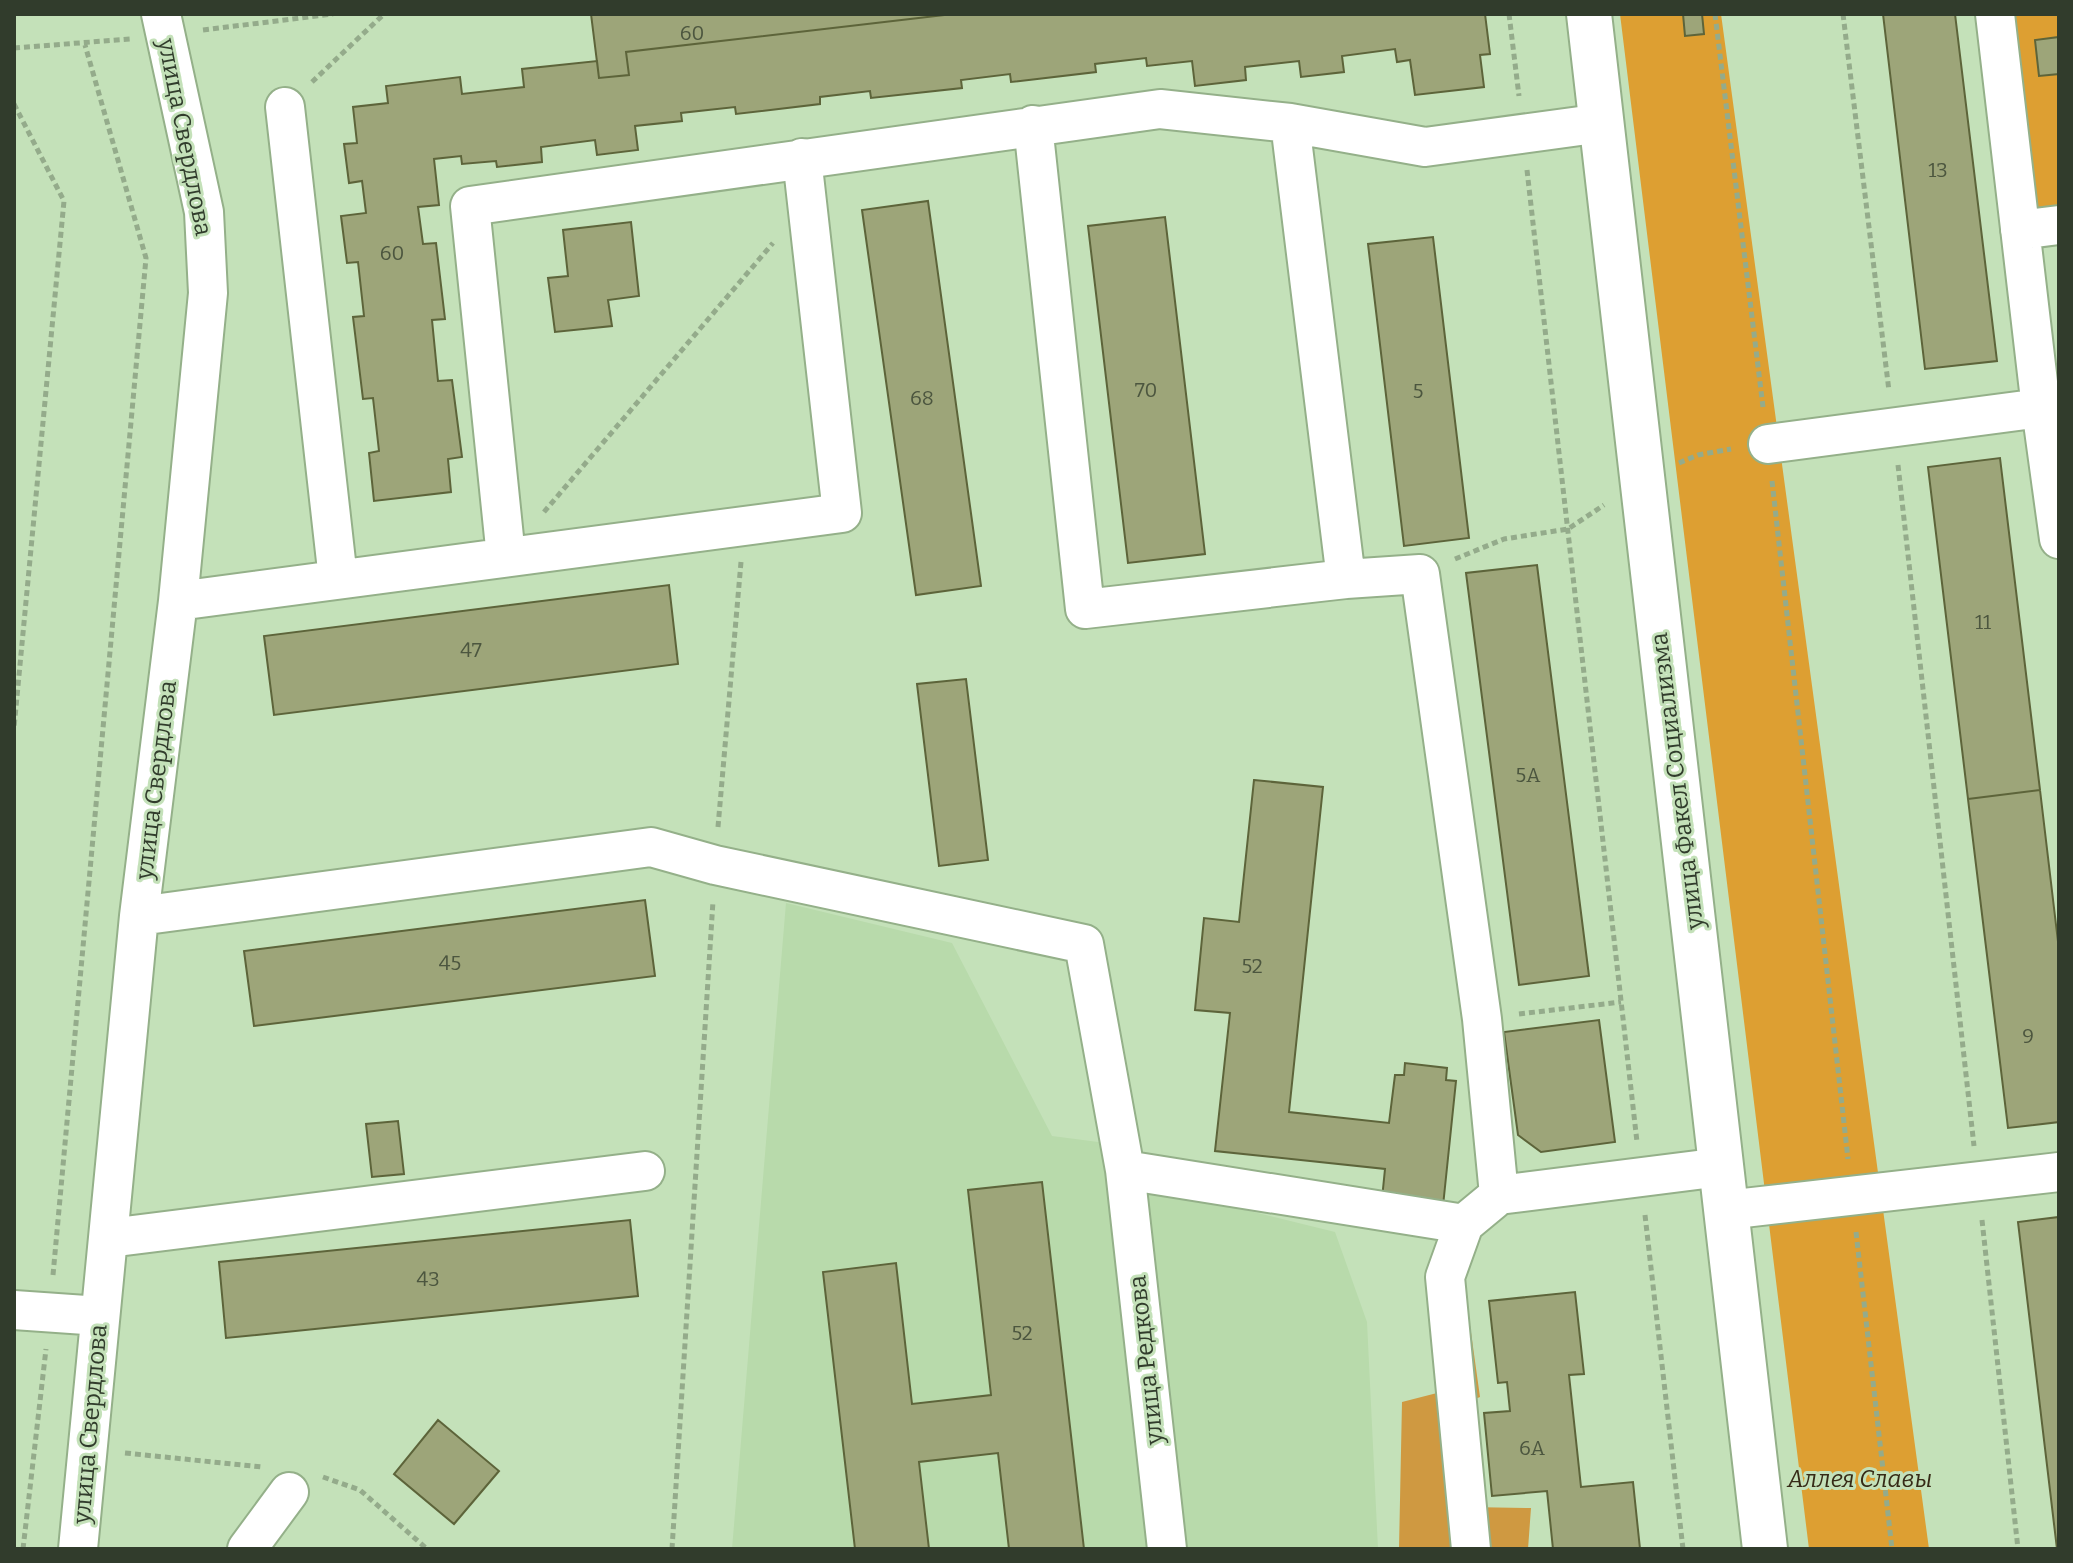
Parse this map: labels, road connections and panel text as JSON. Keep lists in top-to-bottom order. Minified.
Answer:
{"streets":{"main road":["улица Факел Социализма"],"street":["улица Свердлова","улица Редкова"]},"parks":["Аллея Славы"],"house_numbers":["60","13","60","70","5","68","11","47","5А","45","52","9","43","52","6А"]}
